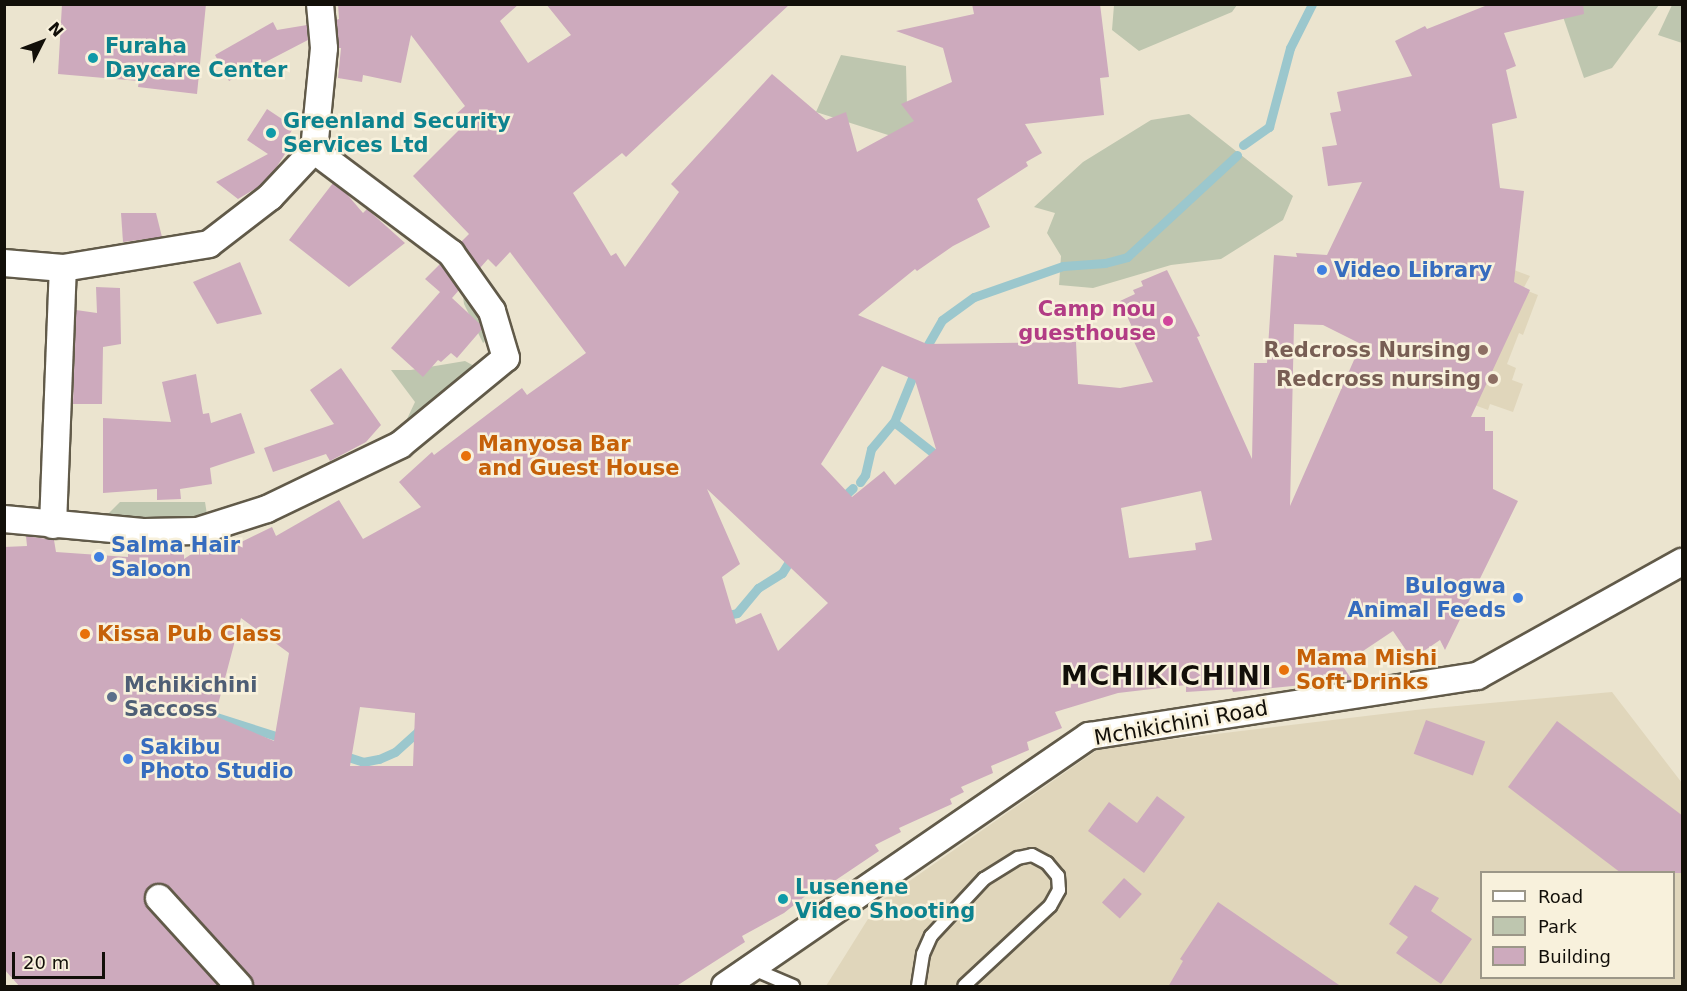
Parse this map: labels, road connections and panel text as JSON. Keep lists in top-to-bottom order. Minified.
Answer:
{"streets":{"street":["Mchikichini Road"]},"districts":["MCHIKICHINI"],"places":["Furaha Daycare Center","Greenland Security Services Ltd","Video Library","Camp nou guesthouse","Redcross Nursing","Redcross nursing","Manyosa Bar and Guest House","Salma Hair Saloon","Bulogwa Animal Feeds","Kissa Pub Class","Mama Mishi Soft Drinks","Mchikichini Saccoss","Sakibu Photo Studio","Lusenene Video Shooting"],"legend":["Road","Park","Building"],"scale_bar":"20 m","north":"top right"}
